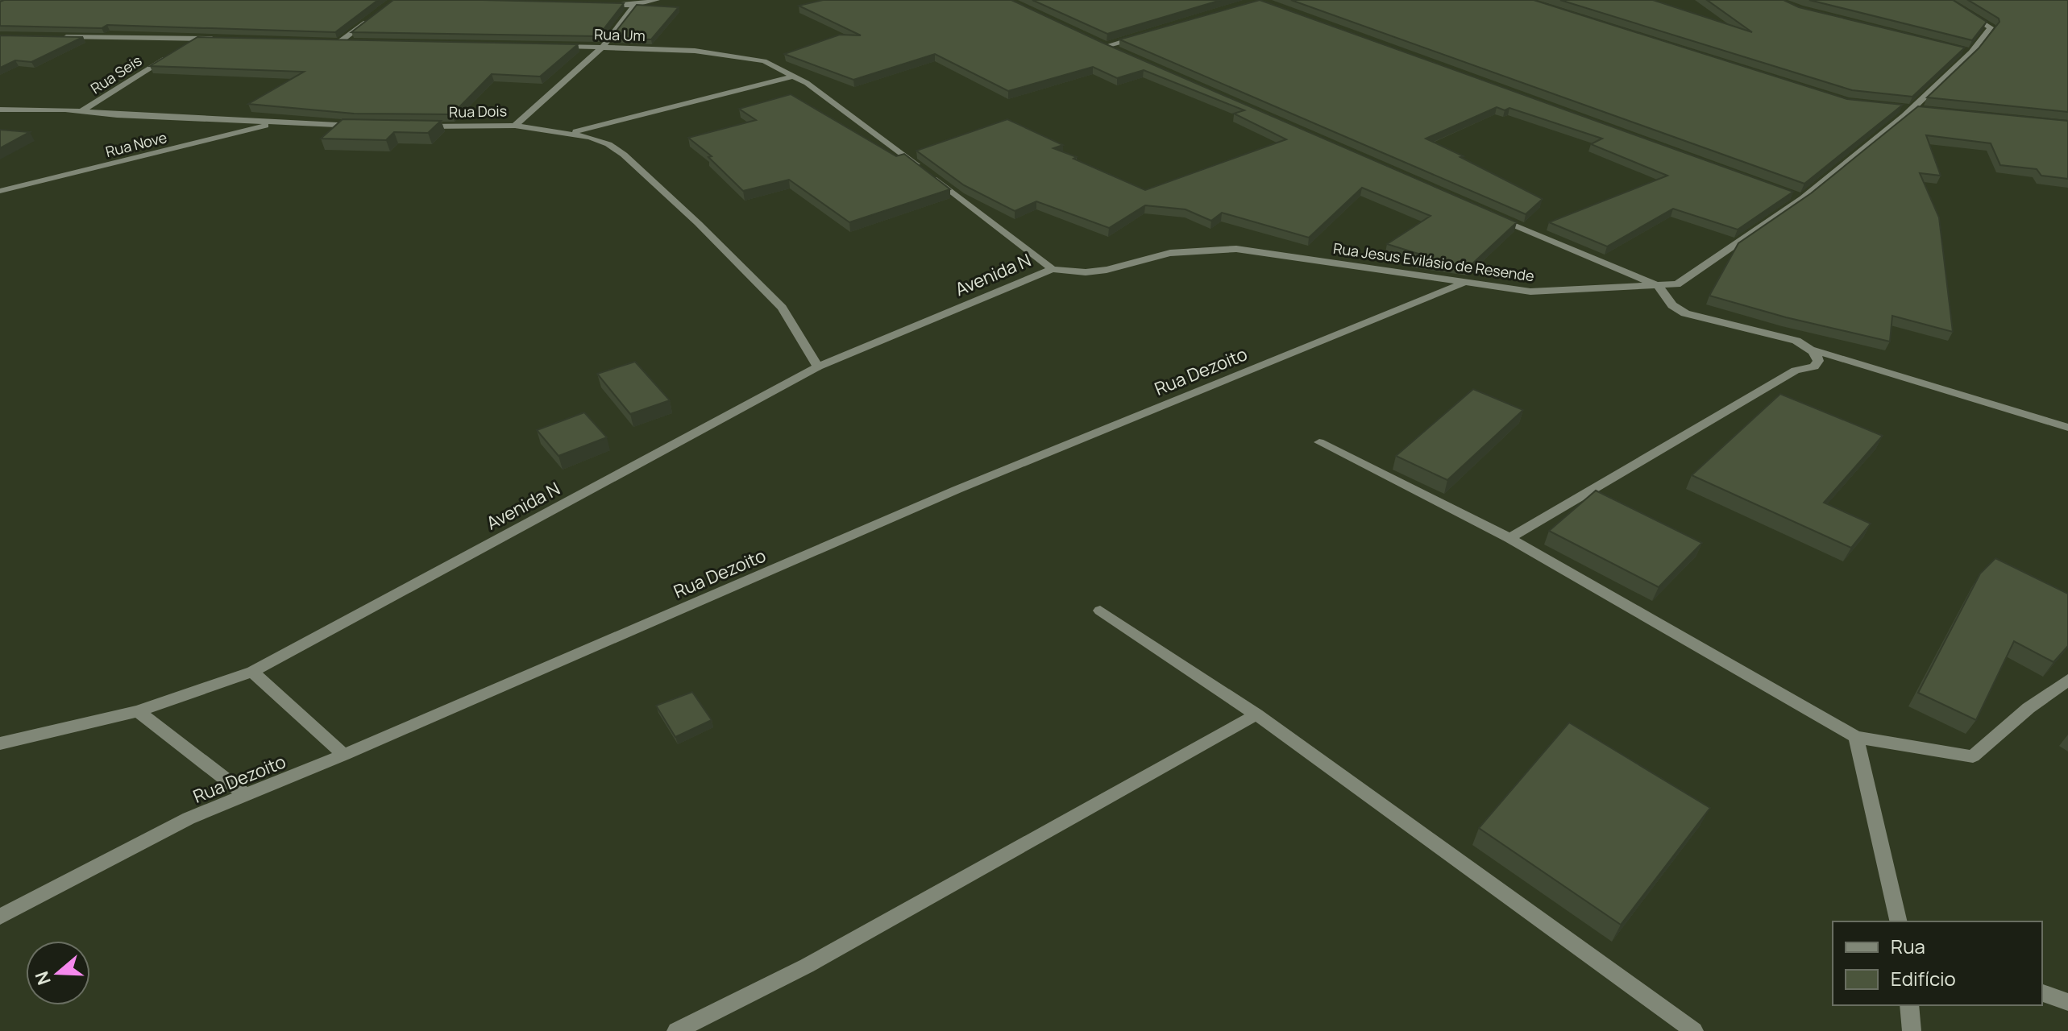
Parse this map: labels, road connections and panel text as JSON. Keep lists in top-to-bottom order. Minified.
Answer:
{"streets":{"street":["Rua Um","Rua Seis","Rua Dois","Rua Nove","Rua Jesus Evilásio de Resende","Avenida N","Rua Dezoito"]},"crossings":[["Rua Dois","Avenida N"],["Rua Jesus Evilásio de Resende","Avenida N"],["Rua Jesus Evilásio de Resende","Rua Dezoito"]],"legend":["Rua","Edifício"],"north":"left"}
